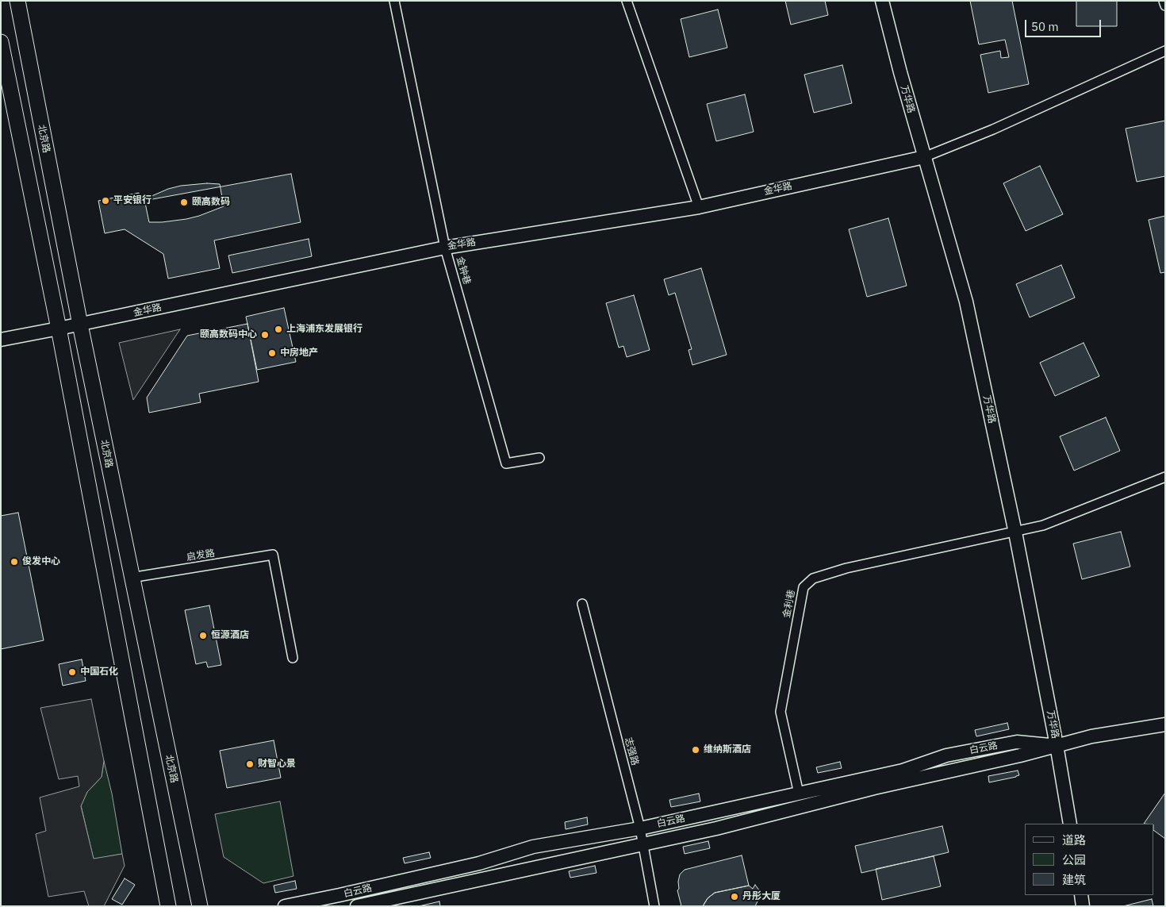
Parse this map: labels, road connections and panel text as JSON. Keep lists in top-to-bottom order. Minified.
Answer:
{"streets":{"main road":["北京路"],"street":["万华路","金华路","金钟巷","启发路","金利巷","白云路","志强路"]},"crossings":[["万华路","金华路"],["万华路","金利巷"],["万华路","白云路"],["北京路","金华路"],["北京路","启发路"],["金华路","金钟巷"],["金利巷","白云路"],["白云路","志强路"]],"places":["平安银行","颐高数码","上海浦东发展银行","颐高数码中心","中房地产","俊发中心","恒源酒店","中国石化","维纳斯酒店","财智心景","丹彤大厦"],"legend":["道路","公园","建筑"],"scale_bar":"50 m"}
